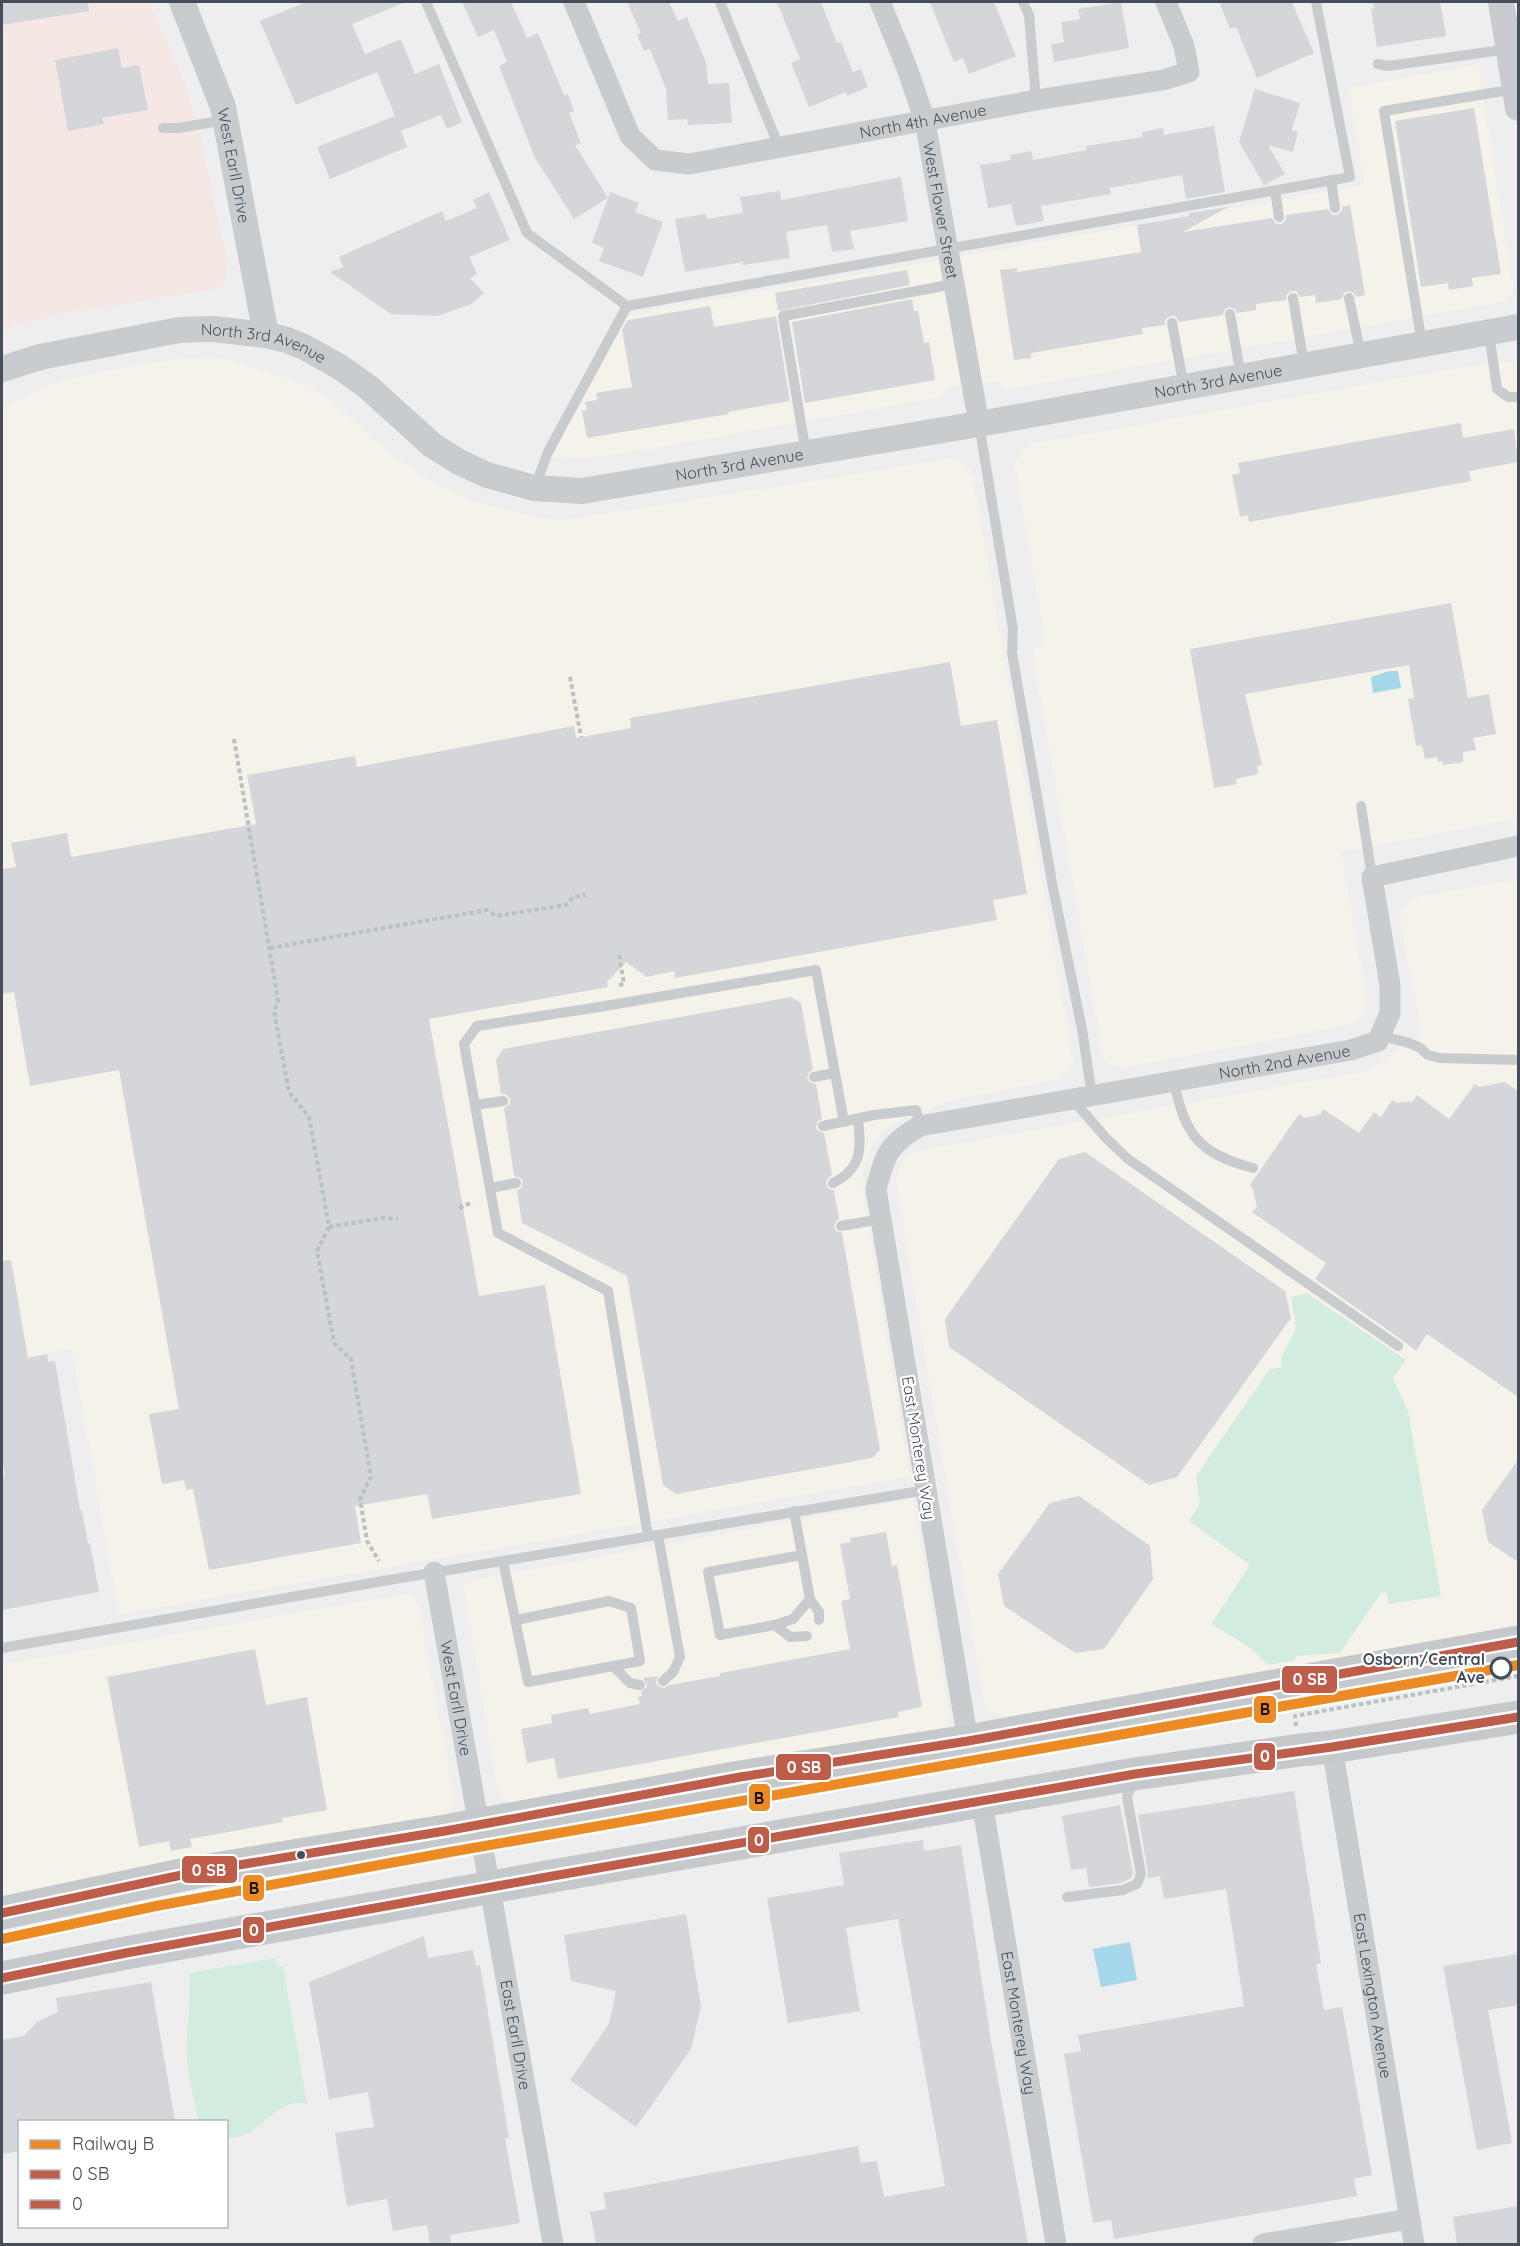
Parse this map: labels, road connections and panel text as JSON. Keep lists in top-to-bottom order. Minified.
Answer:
{"streets":{"street":["North 4th Avenue","West Earll Drive","West Flower Street","North 3rd Avenue","North 2nd Avenue","East Monterey Way","East Lexington Avenue","East Earll Drive"]},"crossings":[["North 4th Avenue","West Flower Street"],["West Earll Drive","North 3rd Avenue"],["West Earll Drive","East Earll Drive"],["West Flower Street","North 3rd Avenue"],["North 2nd Avenue","East Monterey Way"]],"places":["Osborn/Central Ave"],"lines":["rail line B","transit line 0"],"legend":["Railway B","0 SB","0"]}
